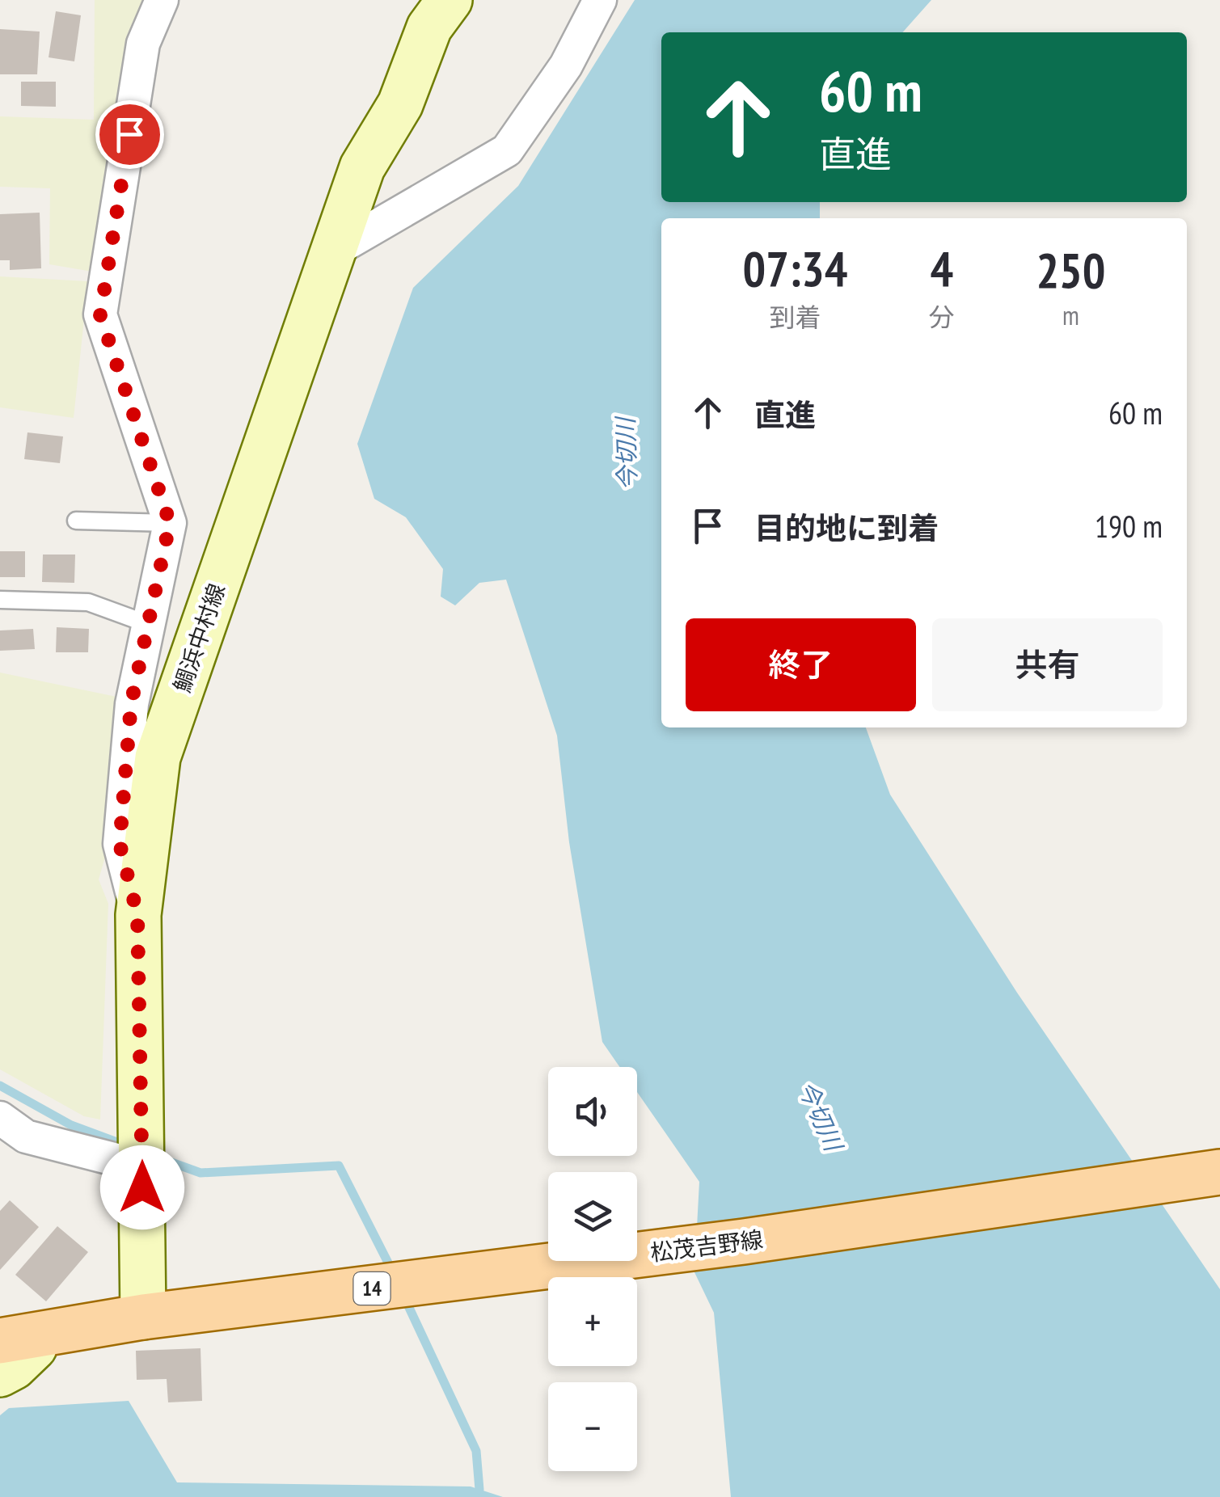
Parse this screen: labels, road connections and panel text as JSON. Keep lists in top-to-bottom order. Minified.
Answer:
{"streets":{"main road":["鯛浜中村線","松茂吉野線","14"]},"crossings":[["鯛浜中村線","松茂吉野線"]],"water":["今切川"],"page":{"turn":["60 m","直進"],"eta":["07:34","到着","4","分","250","m"],"list":[{"name":"直進","value":"60 m"},{"name":"目的地に到着","value":"190 m"}],"buttons":["終了","共有"],"map_buttons":["+","−"]}}
